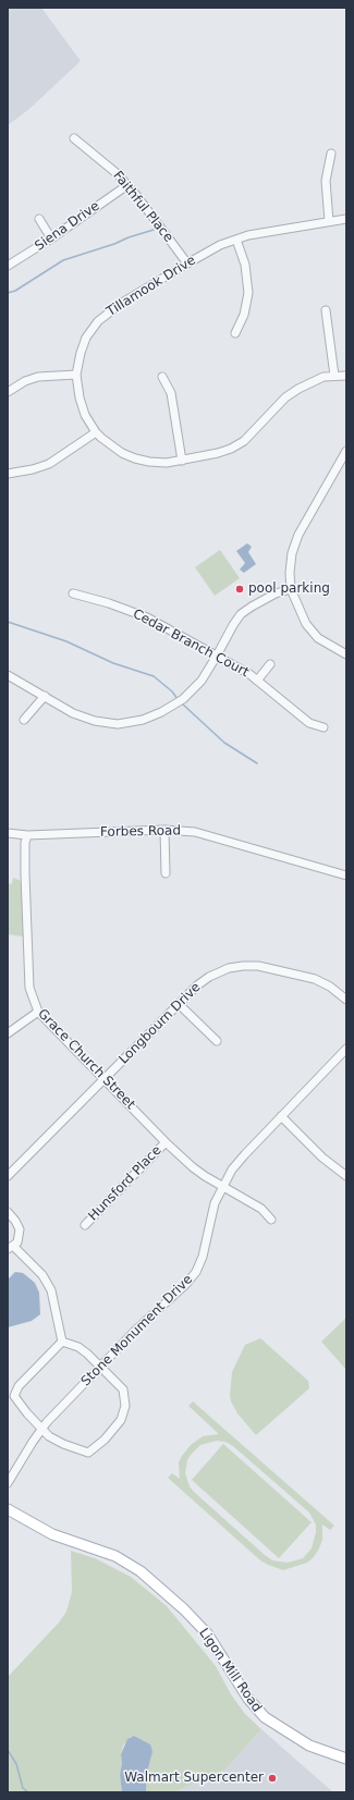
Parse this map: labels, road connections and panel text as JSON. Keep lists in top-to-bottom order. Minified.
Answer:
{"streets":{"main road":["Ligon Mill Road"],"street":["Faithful Place","Siena Drive","Tillamook Drive","Cedar Branch Court","Forbes Road","Longbourn Drive","Grace Church Street","Hunsford Place","Stone Monument Drive"]},"crossings":[["Faithful Place","Siena Drive"],["Faithful Place","Tillamook Drive"],["Forbes Road","Grace Church Street"],["Longbourn Drive","Grace Church Street"],["Grace Church Street","Hunsford Place"],["Grace Church Street","Stone Monument Drive"]],"places":["pool parking","Walmart Supercenter"]}
